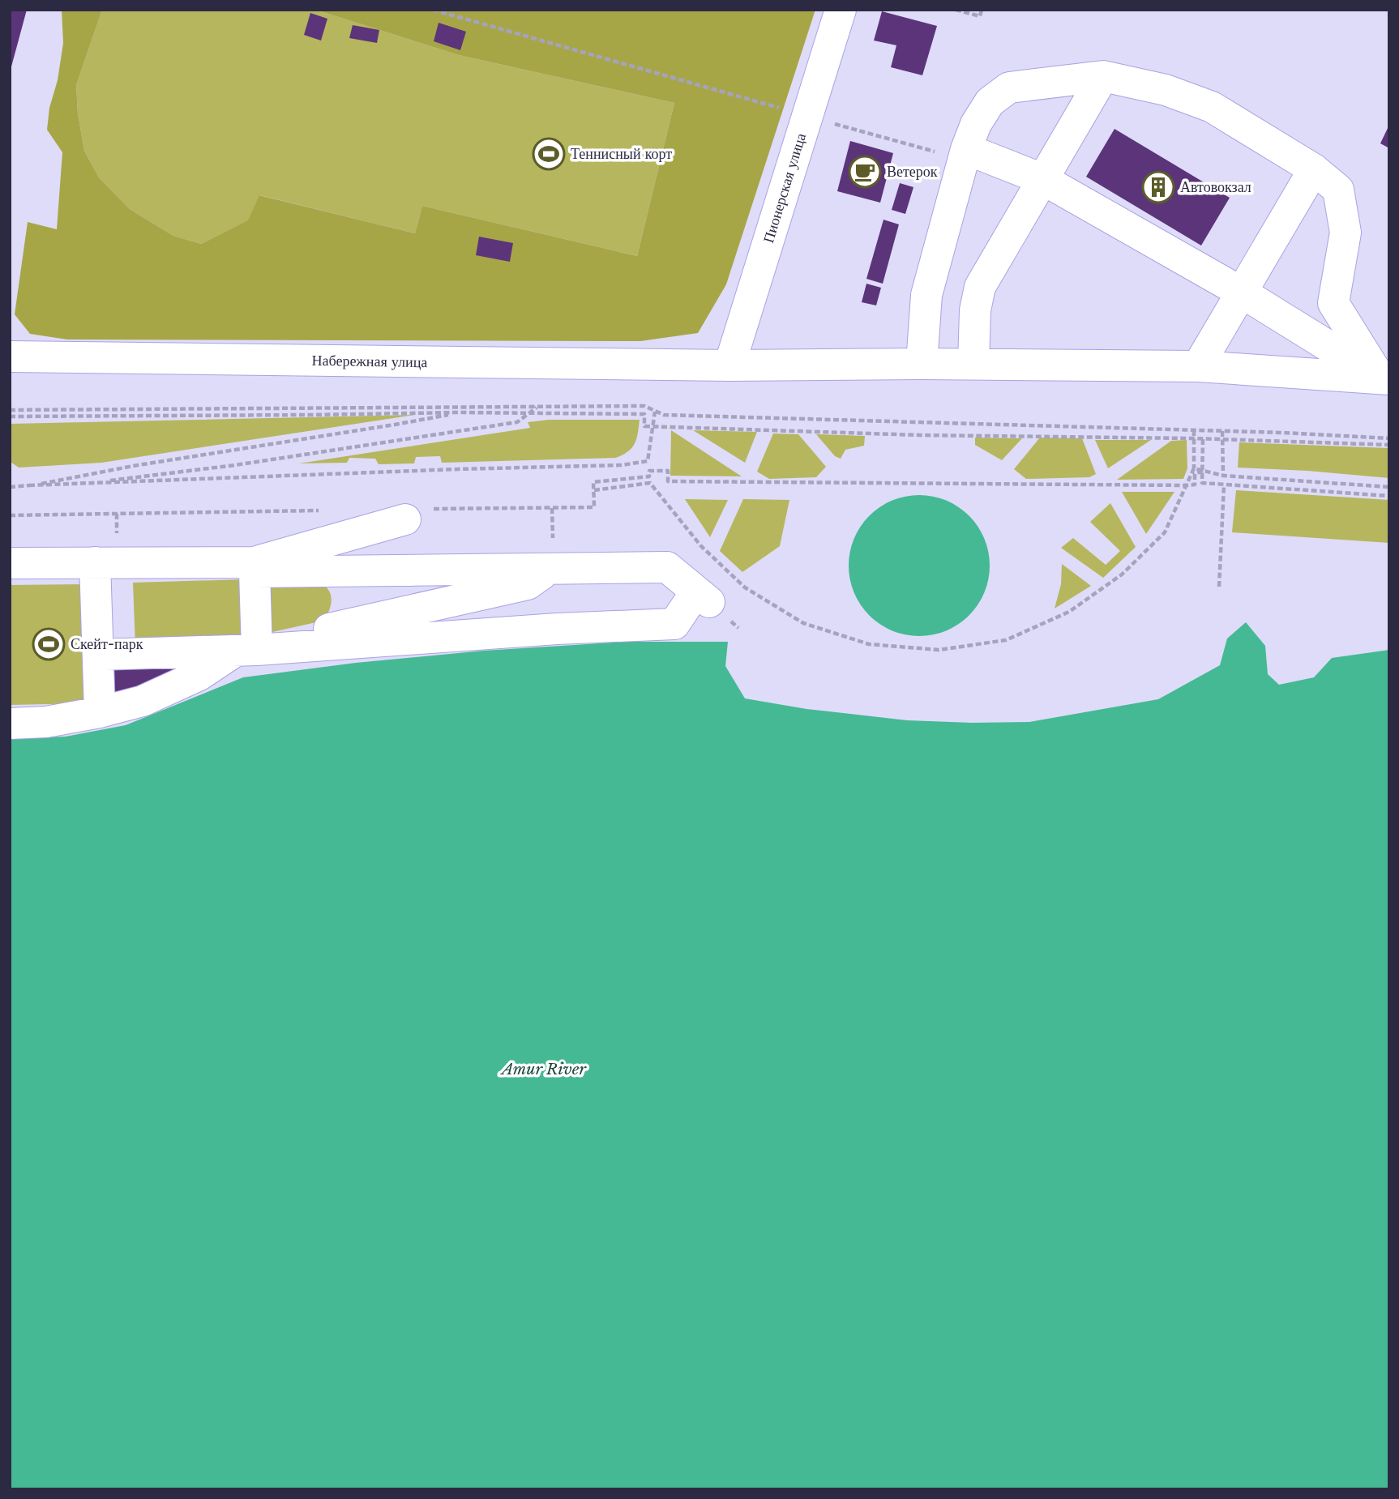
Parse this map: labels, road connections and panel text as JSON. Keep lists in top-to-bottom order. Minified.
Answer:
{"streets":{"street":["Пионерская улица","Набережная улица"]},"crossings":[["Пионерская улица","Набережная улица"]],"water":["Amur River"],"places":{"sports":["Теннисный корт","Скейт-парк"],"cafe":["Ветерок"],"building":["Автовокзал"]}}
